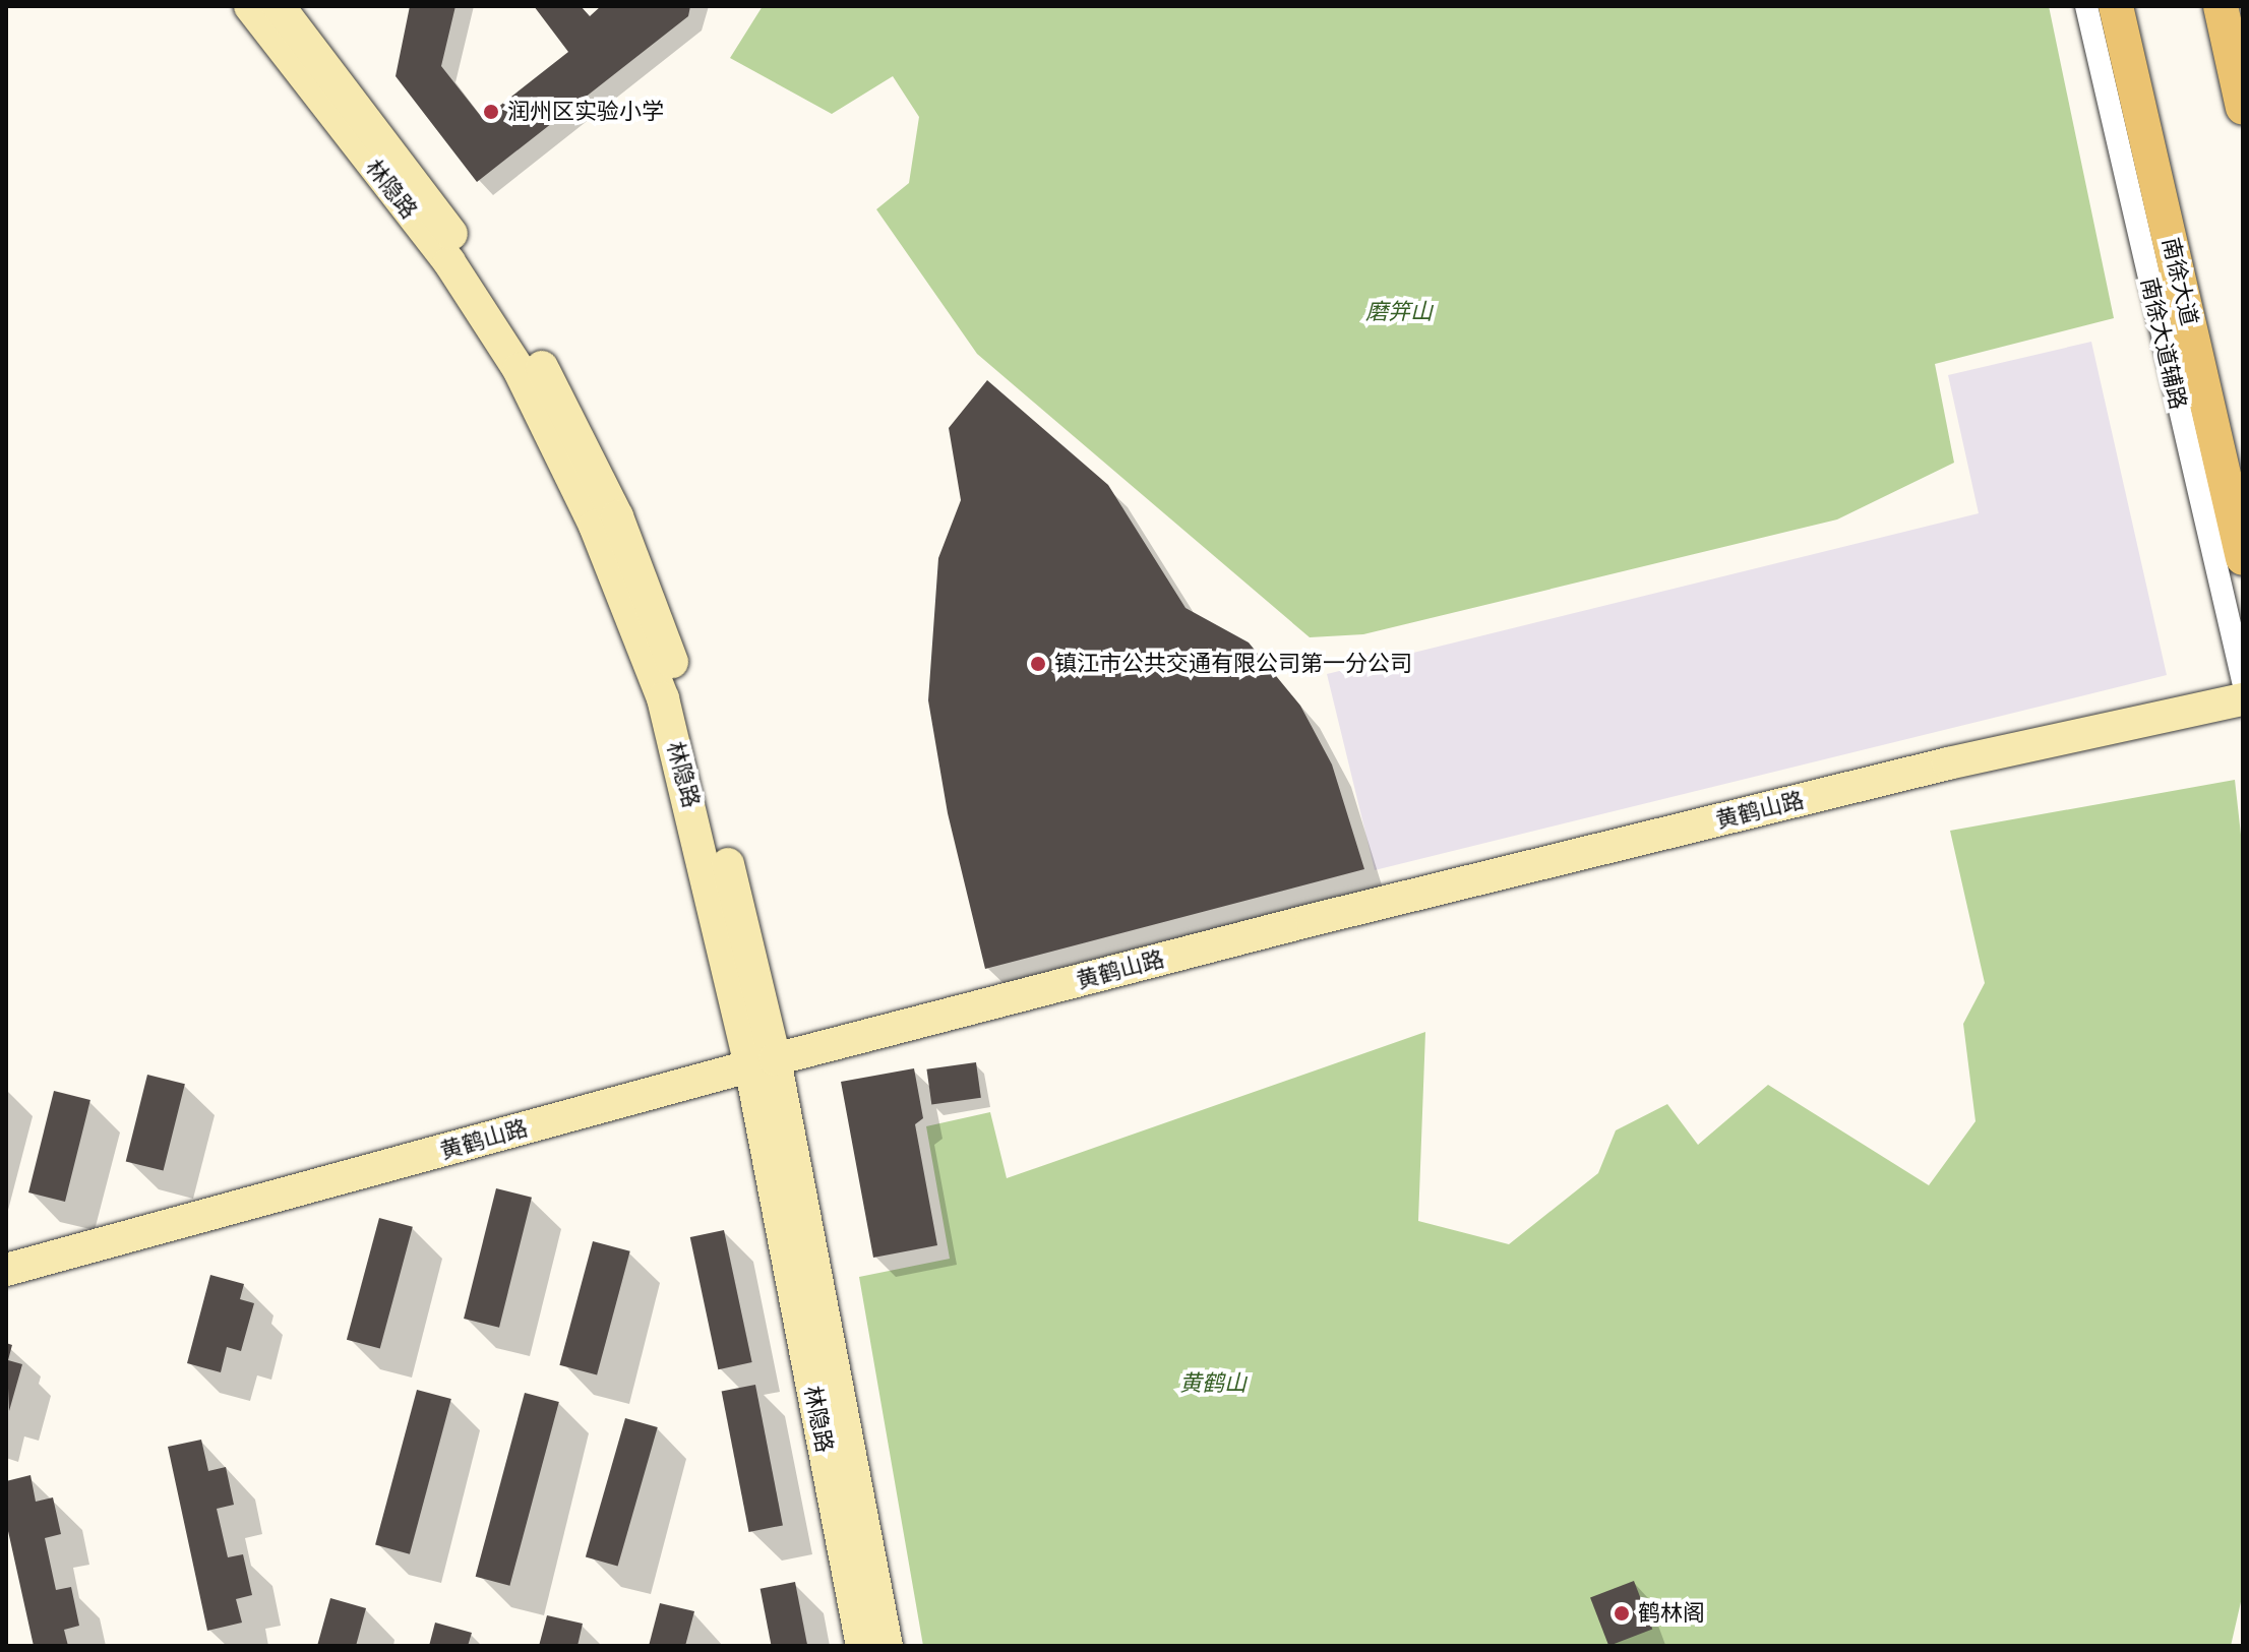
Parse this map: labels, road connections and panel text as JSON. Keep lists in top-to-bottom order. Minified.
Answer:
{"streets":{"main road":["南徐大道"],"street":["林隐路","南徐大道辅路","黄鹤山路"]},"crossings":[["林隐路","黄鹤山路"]],"parks":["磨笄山","黄鹤山"],"places":["润州区实验小学","镇江市公共交通有限公司第一分公司","鹤林阁"]}
